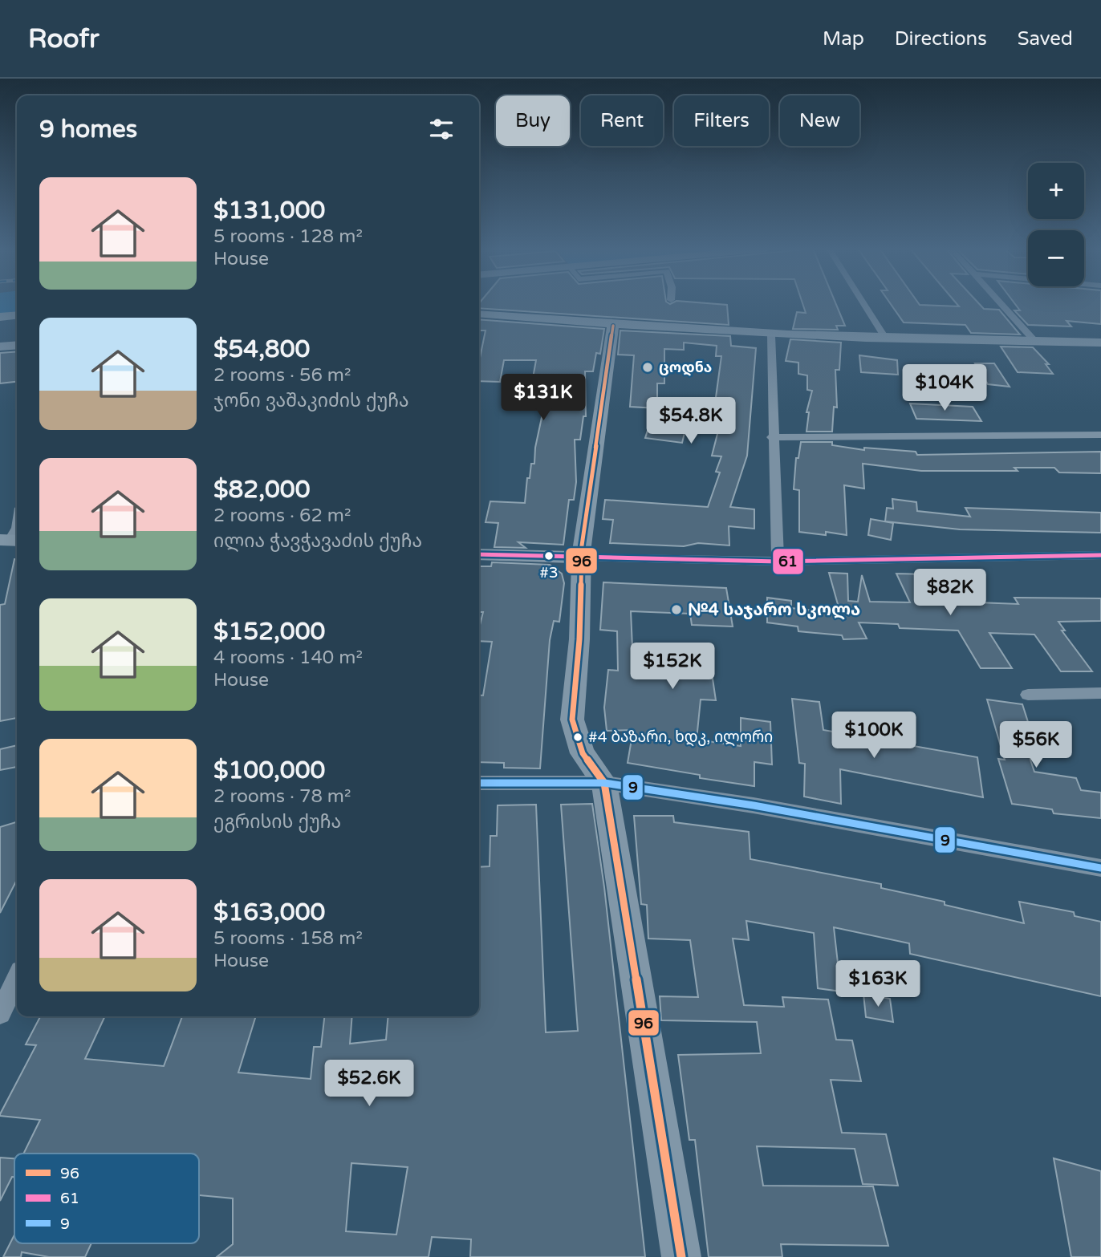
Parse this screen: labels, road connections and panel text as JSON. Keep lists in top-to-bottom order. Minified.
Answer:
{"places":["ცოდნა","#3","№4 საჯარო სკოლა","#4 ბაზარი, ხდკ, ილორი"],"lines":["transit line 96","transit line 61","transit line 9"],"legend":["96","61","9"],"page":{"header":"Roofr","nav":["Map","Directions","Saved"],"chip":["Buy","Rent","Filters","New"],"heading":"9 homes","map_buttons":["+","−"],"list":[{"name":"$131,000","note":"5 rooms · 128 m² · House"},{"name":"$54,800","note":"2 rooms · 56 m² · ჯონი ვაშაკიძის ქუჩა"},{"name":"$82,000","note":"2 rooms · 62 m² · ილია ჭავჭავაძის ქუჩა"},{"name":"$152,000","note":"4 rooms · 140 m² · House"},{"name":"$100,000","note":"2 rooms · 78 m² · ეგრისის ქუჩა"},{"name":"$163,000","note":"5 rooms · 158 m² · House"}],"price":["$104K","$131K","$54.8K","$82K","$152K","$100K","$56K","$163K","$52.6K"]}}
